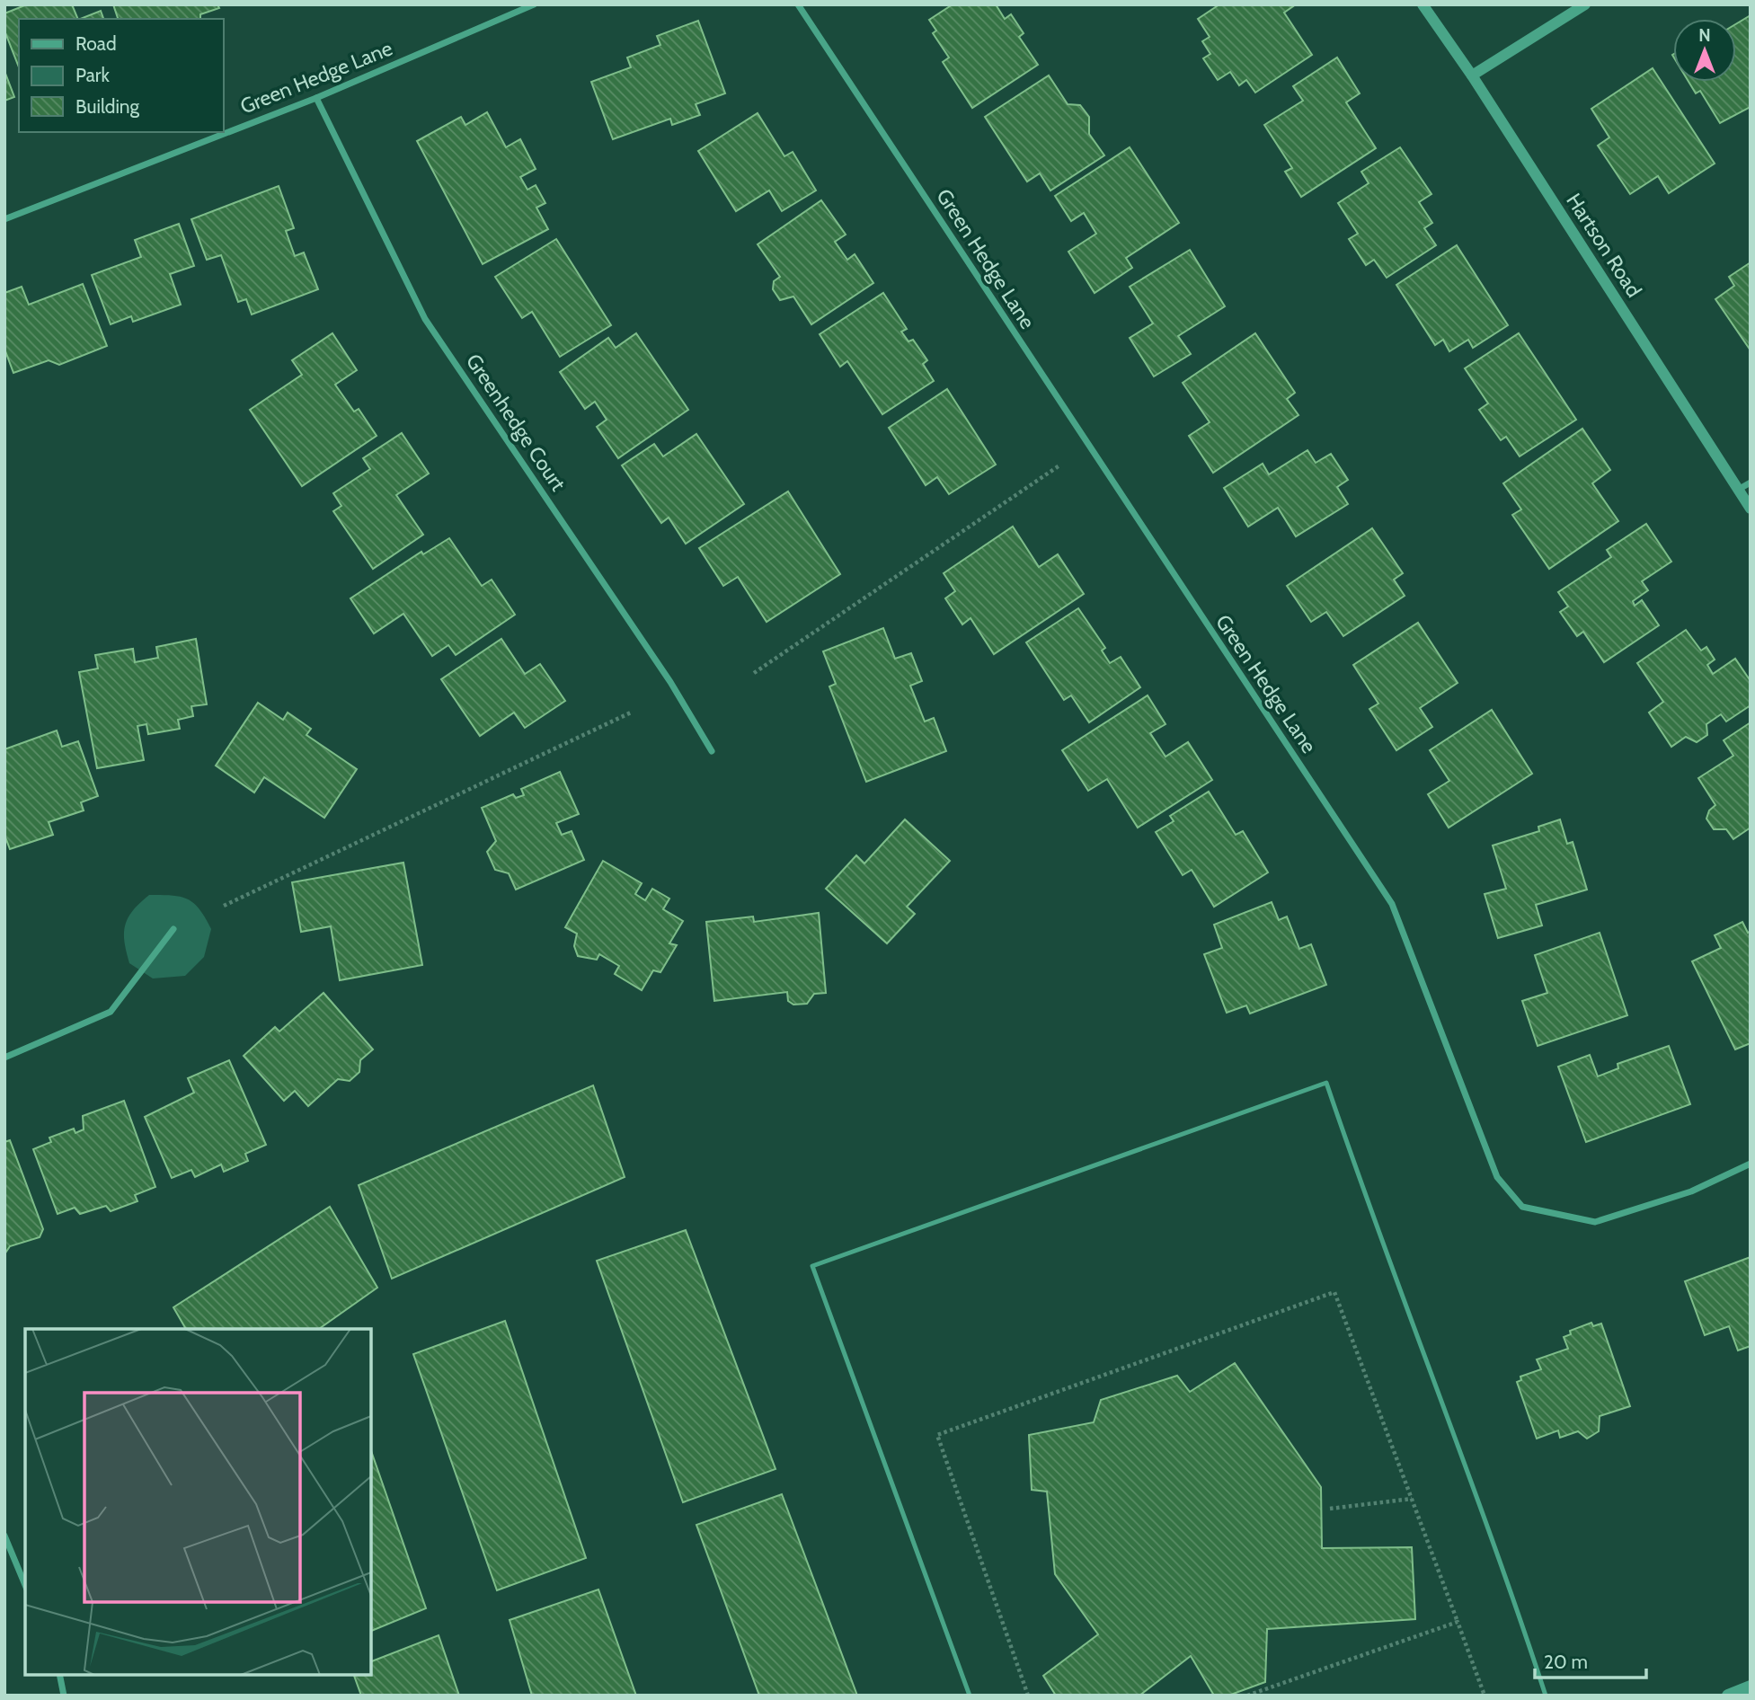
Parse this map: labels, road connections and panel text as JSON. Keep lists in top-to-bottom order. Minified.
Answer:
{"streets":{"street":["Green Hedge Lane","Hartson Road","Greenhedge Court"]},"crossings":[["Green Hedge Lane","Greenhedge Court"]],"legend":["Road","Park","Building"],"scale_bar":"20 m","north":"top"}
